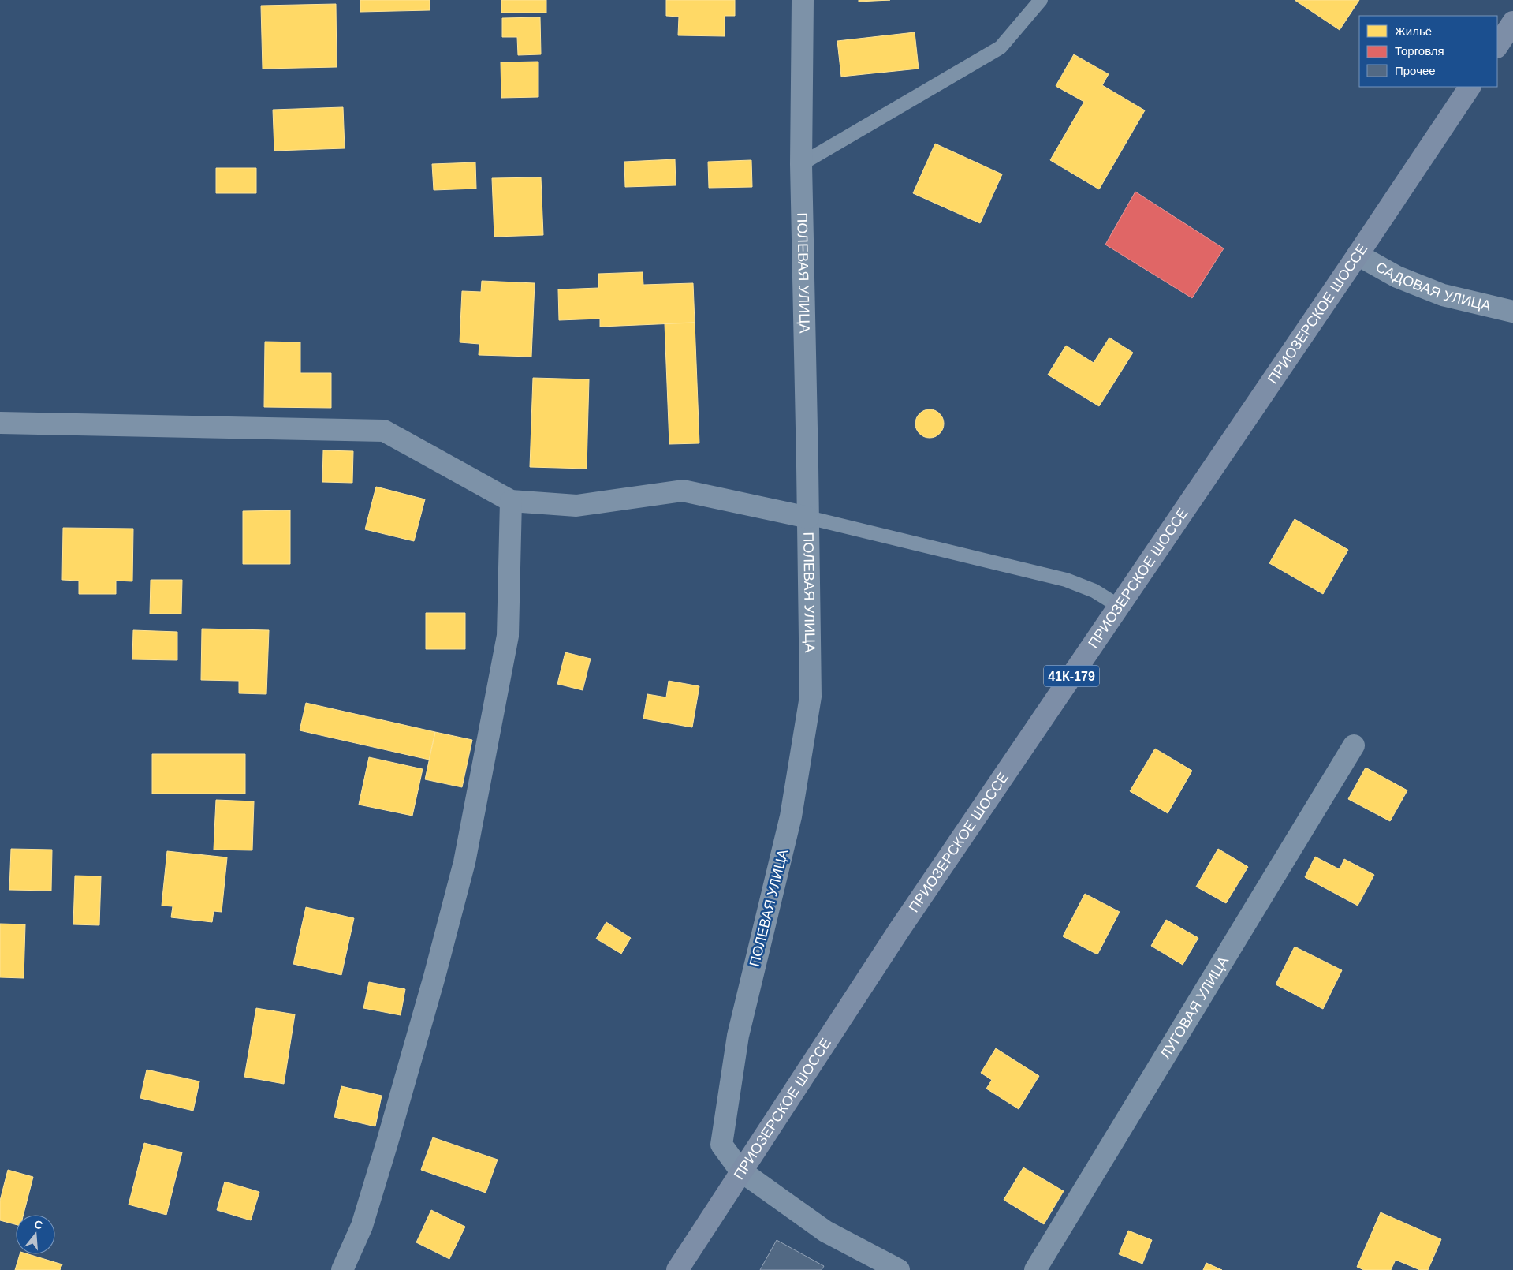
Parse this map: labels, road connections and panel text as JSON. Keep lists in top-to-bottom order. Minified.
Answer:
{"streets":{"main road":["ПРИОЗЕРСКОЕ ШОССЕ","41К-179"],"street":["ПОЛЕВАЯ УЛИЦА","САДОВАЯ УЛИЦА","ЛУГОВАЯ УЛИЦА"]},"crossings":[["ПОЛЕВАЯ УЛИЦА","ПРИОЗЕРСКОЕ ШОССЕ"],["САДОВАЯ УЛИЦА","ПРИОЗЕРСКОЕ ШОССЕ"]],"legend":["Жильё","Торговля","Прочее"],"north":"top"}
